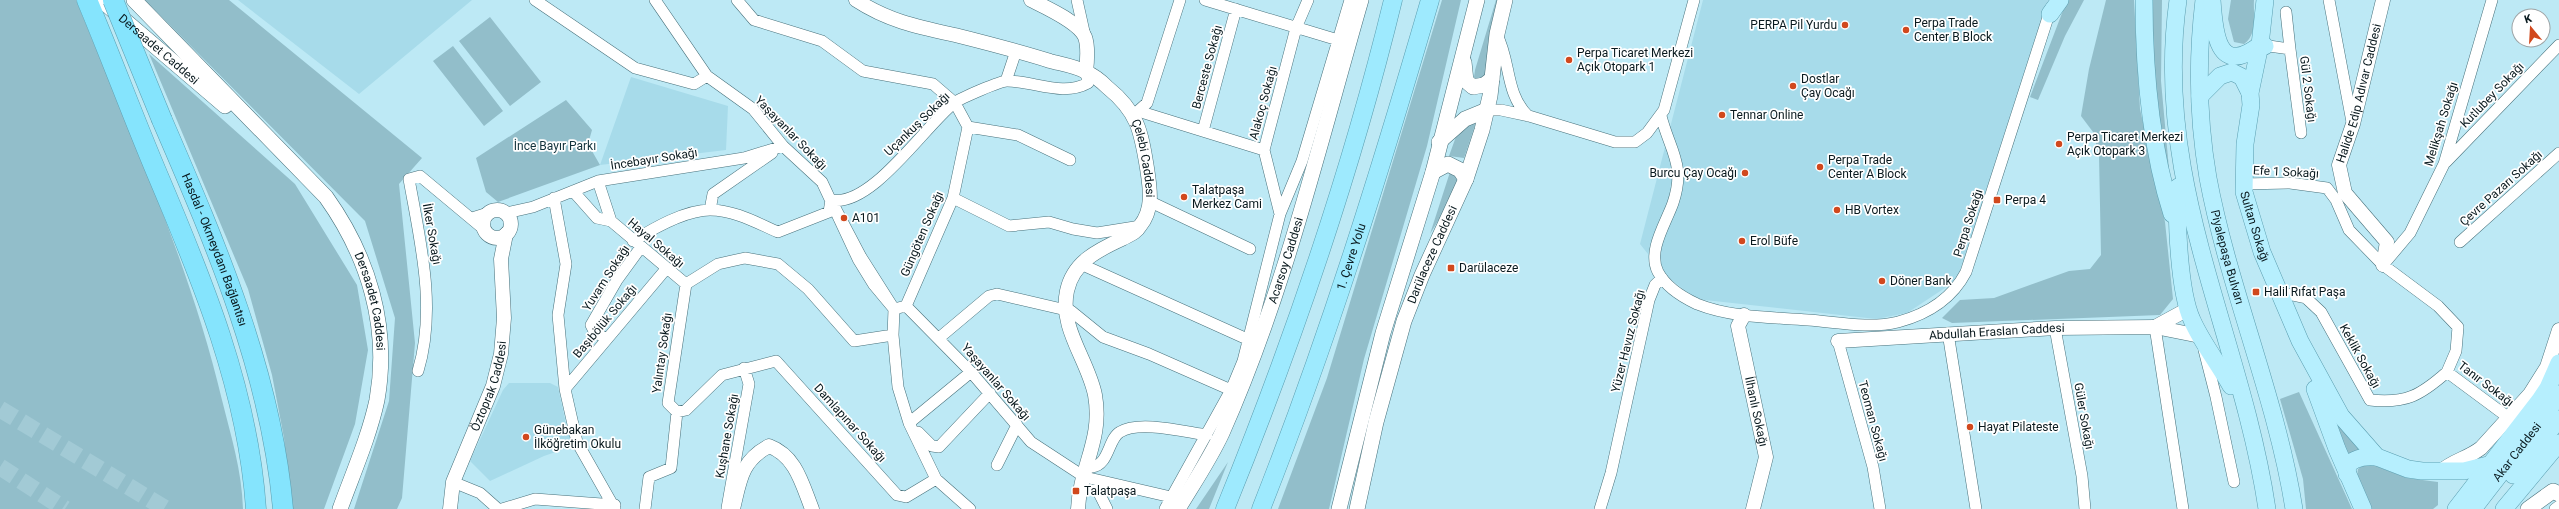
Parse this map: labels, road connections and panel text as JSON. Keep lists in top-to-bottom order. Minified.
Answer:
{"streets":{"highway":["Hasdal - Okmeydanı Bağlantısı","1. Çevre Yolu"],"main road":["Dersaadet Caddesi","Sultan Sokağı","Darülaceze Caddesi","Piyalepaşa Bulvarı","Acarsoy Caddesi","Akar Caddesi"],"street":["Berceste Sokağı","Gül 2 Sokağı","Halide Edip Adıvar Caddesi","Kutlubey Sokağı","Alakoç Sokağı","Uçankuş Sokağı","Melikşah Sokağı","Yaşayanlar Sokağı","İncebayır Sokağı","Çelebi Caddesi","Efe 1 Sokağı","Çevre Pazarı Sokağı","Perpa Sokağı","İlker Sokağı","Güngöten Sokağı","Hayal Sokağı","Yuvam Sokağı","Başıbölük Sokağı","Abdullah Eraslan Caddesi","Yüzer Havuz Sokağı","Yalıntay Sokağı","Keklik Sokağı","Tanır Sokağı","Öztoprak Caddesi","İlhanlı Sokağı","Güler Sokağı","Teoman Sokağı","Damlapınar Sokağı","Kuşhane Sokağı"]},"crossings":[["Gül 2 Sokağı","Sultan Sokağı"],["Halide Edip Adıvar Caddesi","Melikşah Sokağı"],["Halide Edip Adıvar Caddesi","Efe 1 Sokağı"],["Halide Edip Adıvar Caddesi","Tanır Sokağı"],["Kutlubey Sokağı","Melikşah Sokağı"],["Uçankuş Sokağı","Yaşayanlar Sokağı"],["Melikşah Sokağı","Efe 1 Sokağı"],["Melikşah Sokağı","Tanır Sokağı"],["Yaşayanlar Sokağı","İncebayır Sokağı"],["Yaşayanlar Sokağı","Çelebi Caddesi"],["Yaşayanlar Sokağı","Güngöten Sokağı"],["İncebayır Sokağı","Hayal Sokağı"],["İncebayır Sokağı","Öztoprak Caddesi"],["Efe 1 Sokağı","Sultan Sokağı"],["Efe 1 Sokağı","Tanır Sokağı"],["Perpa Sokağı","Yüzer Havuz Sokağı"],["Perpa Sokağı","İlhanlı Sokağı"],["Sultan Sokağı","Keklik Sokağı"],["Hayal Sokağı","Yuvam Sokağı"],["Hayal Sokağı","Başıbölük Sokağı"],["Hayal Sokağı","Yalıntay Sokağı"],["Yuvam Sokağı","Başıbölük Sokağı"],["Abdullah Eraslan Caddesi","Güler Sokağı"],["Abdullah Eraslan Caddesi","Teoman Sokağı"],["Keklik Sokağı","Tanır Sokağı"],["Damlapınar Sokağı","Kuşhane Sokağı"]],"parks":["İnce Bayır Parkı"],"places":{"other":["PERPA Pil Yurdu","Perpa Trade Center B Block","Perpa Ticaret Merkezi Açık Otopark 1","Dostlar Çay Ocağı","Tennar Online","Perpa Ticaret Merkezi Açık Otopark 3","Perpa Trade Center A Block","Burcu Çay Ocağı","Talatpaşa Merkez Cami","HB Vortex","A101","Erol Büfe","Döner Bank","Hayat Pilateste","Günebakan İlköğretim Okulu"],"transit":["Perpa 4","Darülaceze","Halil Rıfat Paşa","Talatpaşa"]},"north":"top"}
